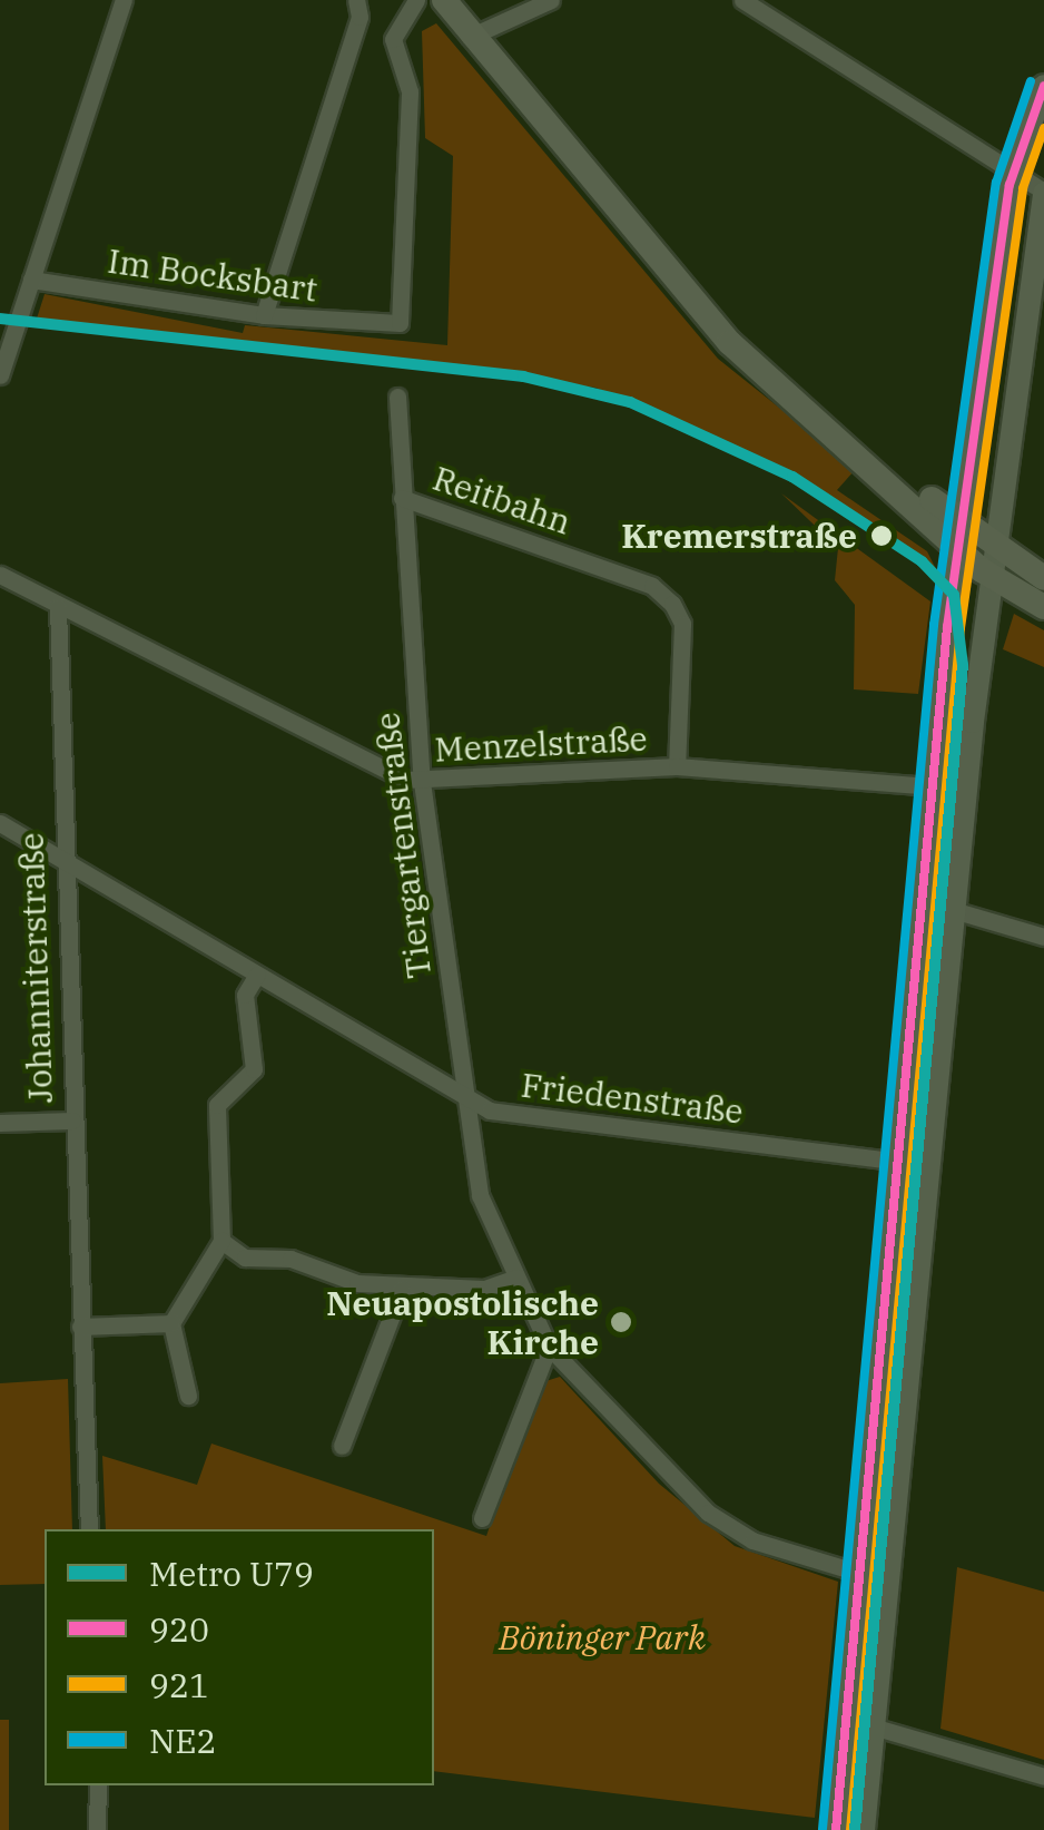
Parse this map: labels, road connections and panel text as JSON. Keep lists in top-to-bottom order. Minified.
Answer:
{"streets":{"street":["Im Bocksbart","Reitbahn","Menzelstraße","Tiergartenstraße","Johanniterstraße","Friedenstraße"]},"crossings":[["Reitbahn","Menzelstraße"],["Reitbahn","Tiergartenstraße"],["Menzelstraße","Tiergartenstraße"],["Menzelstraße","Johanniterstraße"],["Tiergartenstraße","Friedenstraße"],["Johanniterstraße","Friedenstraße"]],"parks":["Böninger Park"],"places":["Kremerstraße","Neuapostolische Kirche"],"lines":["transit line NE2","transit line 920","transit line 921","metro line U79"],"legend":["Metro U79","920","921","NE2"]}
